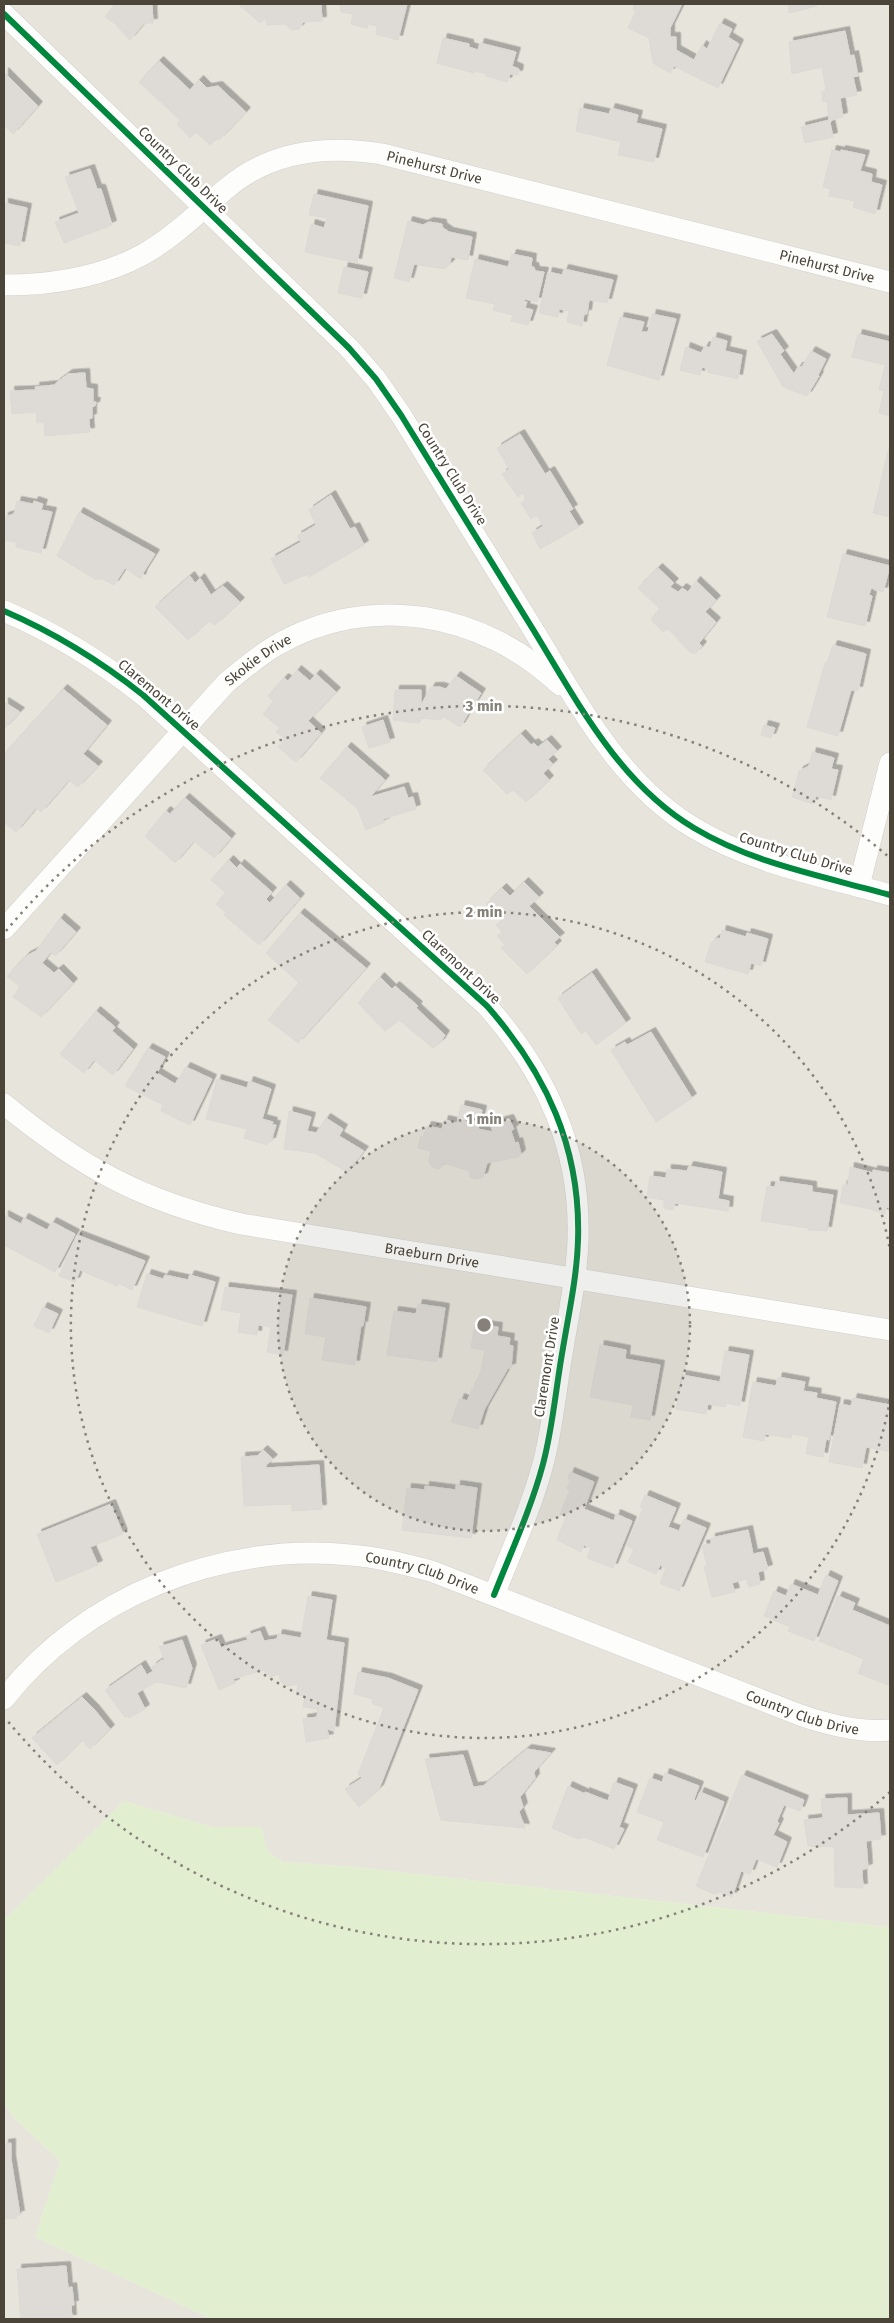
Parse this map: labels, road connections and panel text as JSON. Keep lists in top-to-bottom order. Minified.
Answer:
{"streets":{"street":["Pinehurst Drive","Country Club Drive","Skokie Drive","Claremont Drive","Braeburn Drive"]},"crossings":[["Pinehurst Drive","Country Club Drive"],["Country Club Drive","Skokie Drive"],["Country Club Drive","Claremont Drive"],["Skokie Drive","Claremont Drive"],["Claremont Drive","Braeburn Drive"]],"rings":["3 min","2 min","1 min"]}
